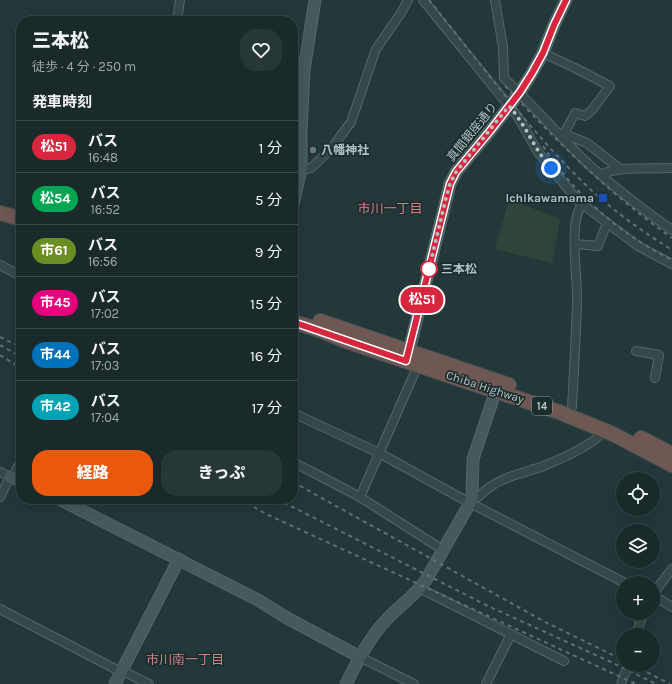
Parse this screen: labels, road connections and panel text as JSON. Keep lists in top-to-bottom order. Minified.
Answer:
{"streets":{"highway":["Chiba Highway","14"],"street":["真間銀座通り"]},"crossings":[["真間銀座通り","Chiba Highway"]],"districts":["市川一丁目","市川南一丁目"],"places":{"other":["八幡神社","三本松"],"transit":["Ichikawamama"]},"lines":["bus line 松51"],"page":{"on_map":"松51","heading":[["三本松","徒歩 · 4 分 · 250 m"],"発車時刻"],"list":[{"mark":"松51","name":"バス","note":"16:48","value":"1 分"},{"mark":"松54","name":"バス","note":"16:52","value":"5 分"},{"mark":"市61","name":"バス","note":"16:56","value":"9 分"},{"mark":"市45","name":"バス","note":"17:02","value":"15 分"},{"mark":"市44","name":"バス","note":"17:03","value":"16 分"},{"mark":"市42","name":"バス","note":"17:04","value":"17 分"}],"buttons":["経路","きっぷ"],"map_buttons":["+","−"]}}
